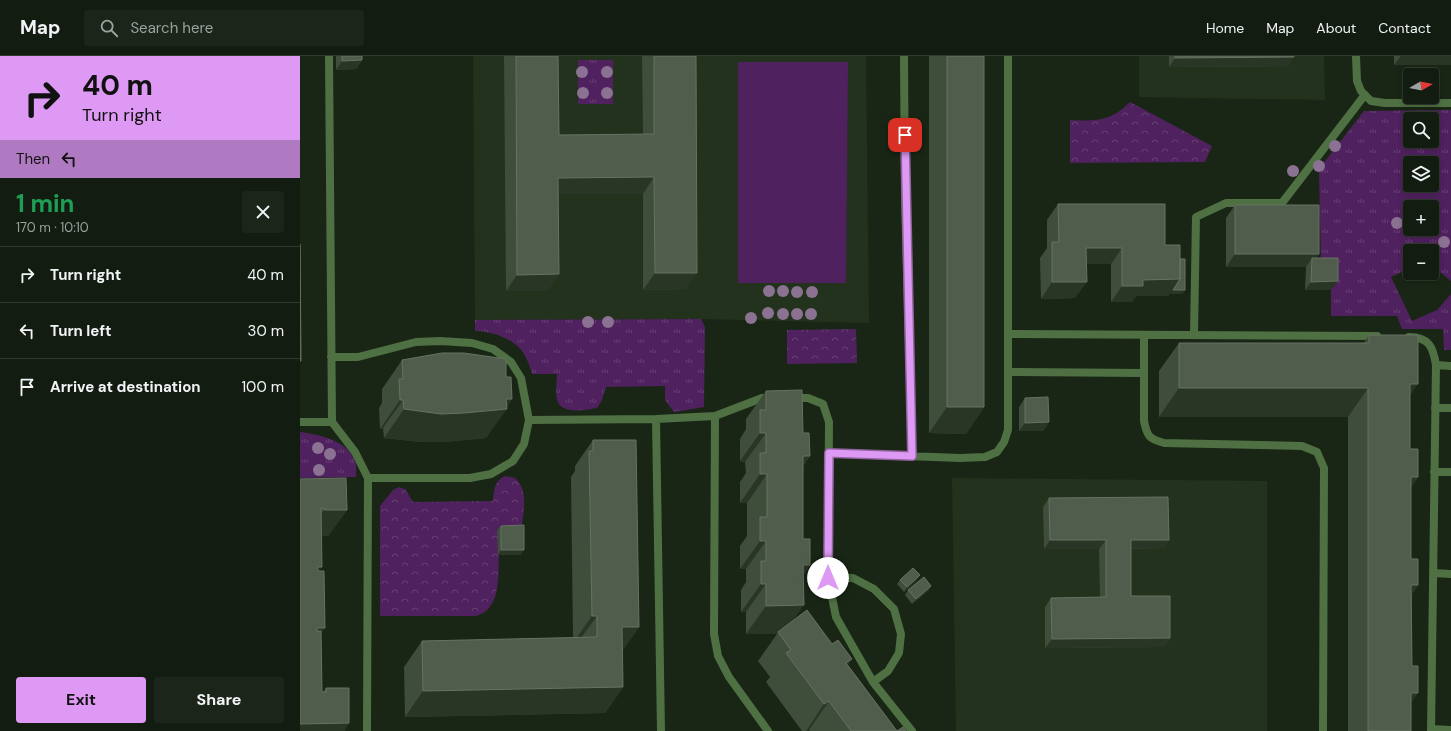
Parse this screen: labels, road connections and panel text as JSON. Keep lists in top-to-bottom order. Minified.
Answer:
{"north":"right","page":{"header":"Map","search":"Search here","nav":["Home","Map","About","Contact"],"turn":["40 m","Turn right"],"map_buttons":["+","−"],"then":"Then","heading":["1 min","170 m · 10:10"],"list":[{"name":"Turn right","value":"40 m"},{"name":"Turn left","value":"30 m"},{"name":"Arrive at destination","value":"100 m"}],"buttons":["Exit","Share"]}}
